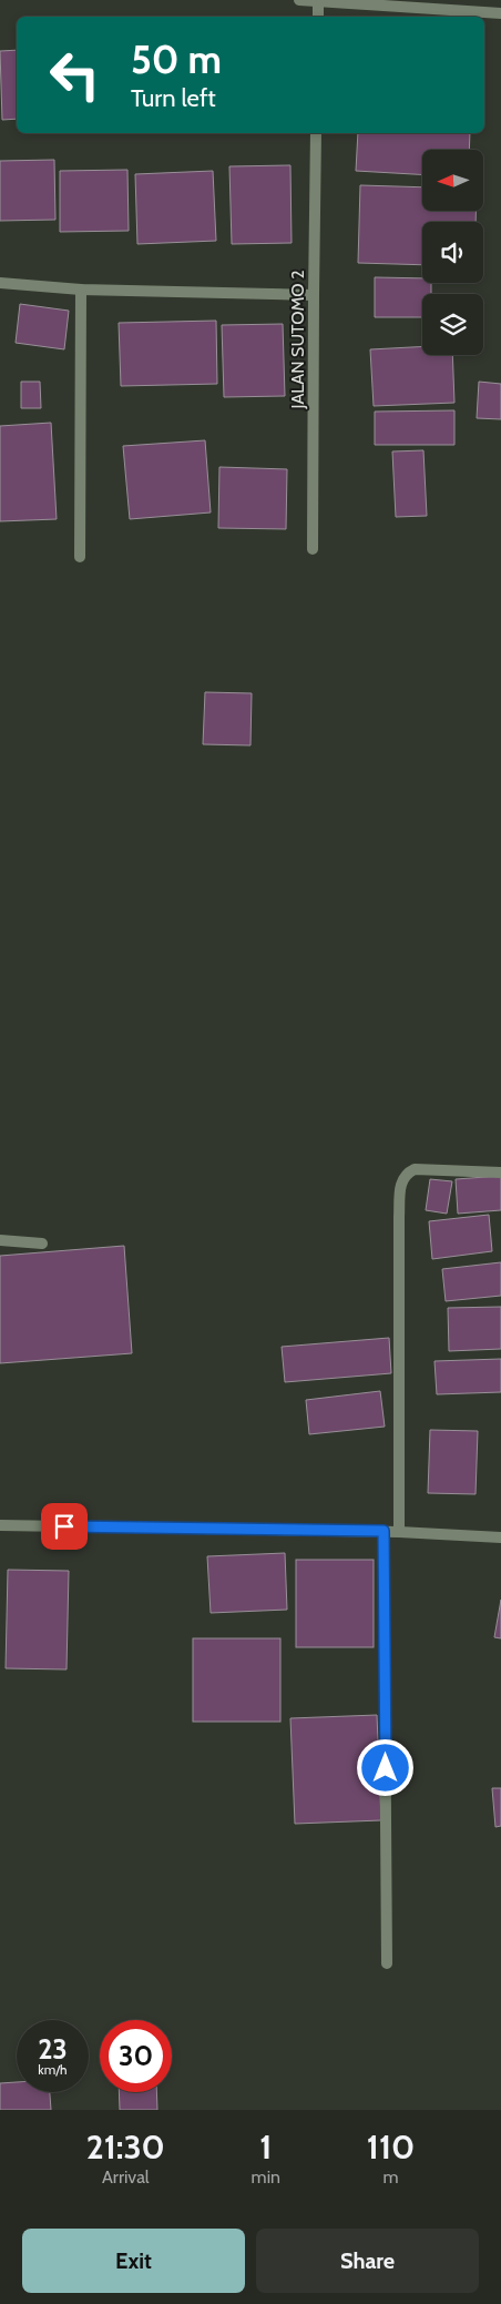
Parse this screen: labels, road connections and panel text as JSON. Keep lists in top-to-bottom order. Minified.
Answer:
{"streets":{"street":["JALAN SUTOMO 2"]},"north":"left","page":{"turn":["50 m","Turn left"],"speed":"23 km/h","limit":"30","eta":["21:30","Arrival","1","min","110","m"],"buttons":["Exit","Share"]}}
